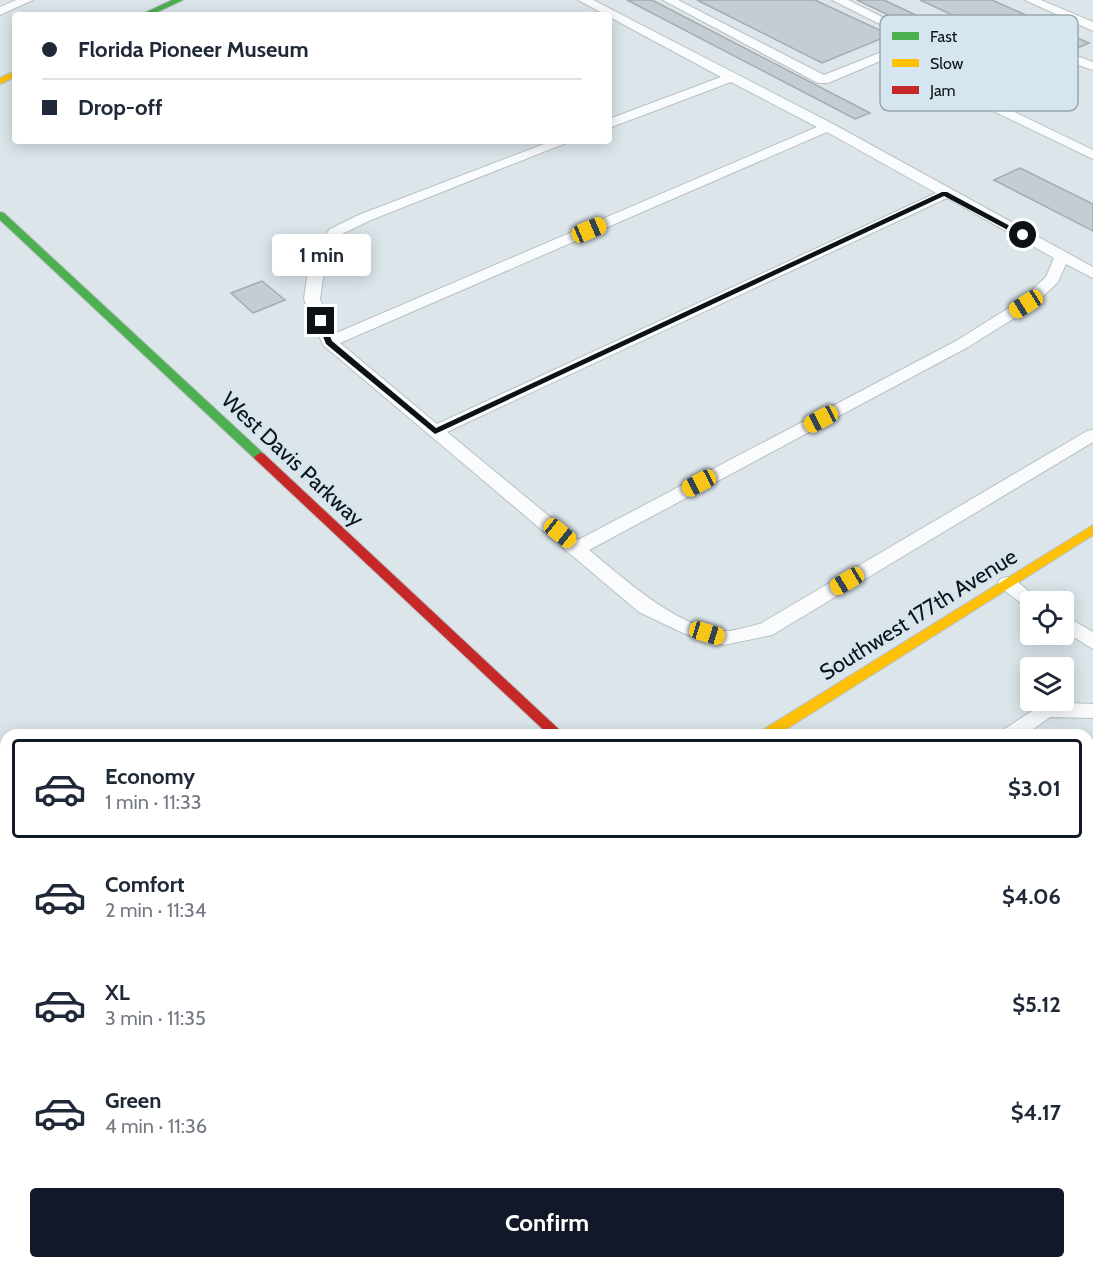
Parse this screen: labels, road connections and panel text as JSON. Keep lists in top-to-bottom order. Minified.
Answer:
{"streets":{"street":["West Davis Parkway","Southwest 177th Avenue"]},"legend":["Fast","Slow","Jam"],"page":{"banner":["Florida Pioneer Museum","Drop-off"],"bubble":"1 min","list":[{"name":"Economy","note":"1 min · 11:33","value":"$3.01"},{"name":"Comfort","note":"2 min · 11:34","value":"$4.06"},{"name":"XL","note":"3 min · 11:35","value":"$5.12"},{"name":"Green","note":"4 min · 11:36","value":"$4.17"}],"buttons":"Confirm"}}
